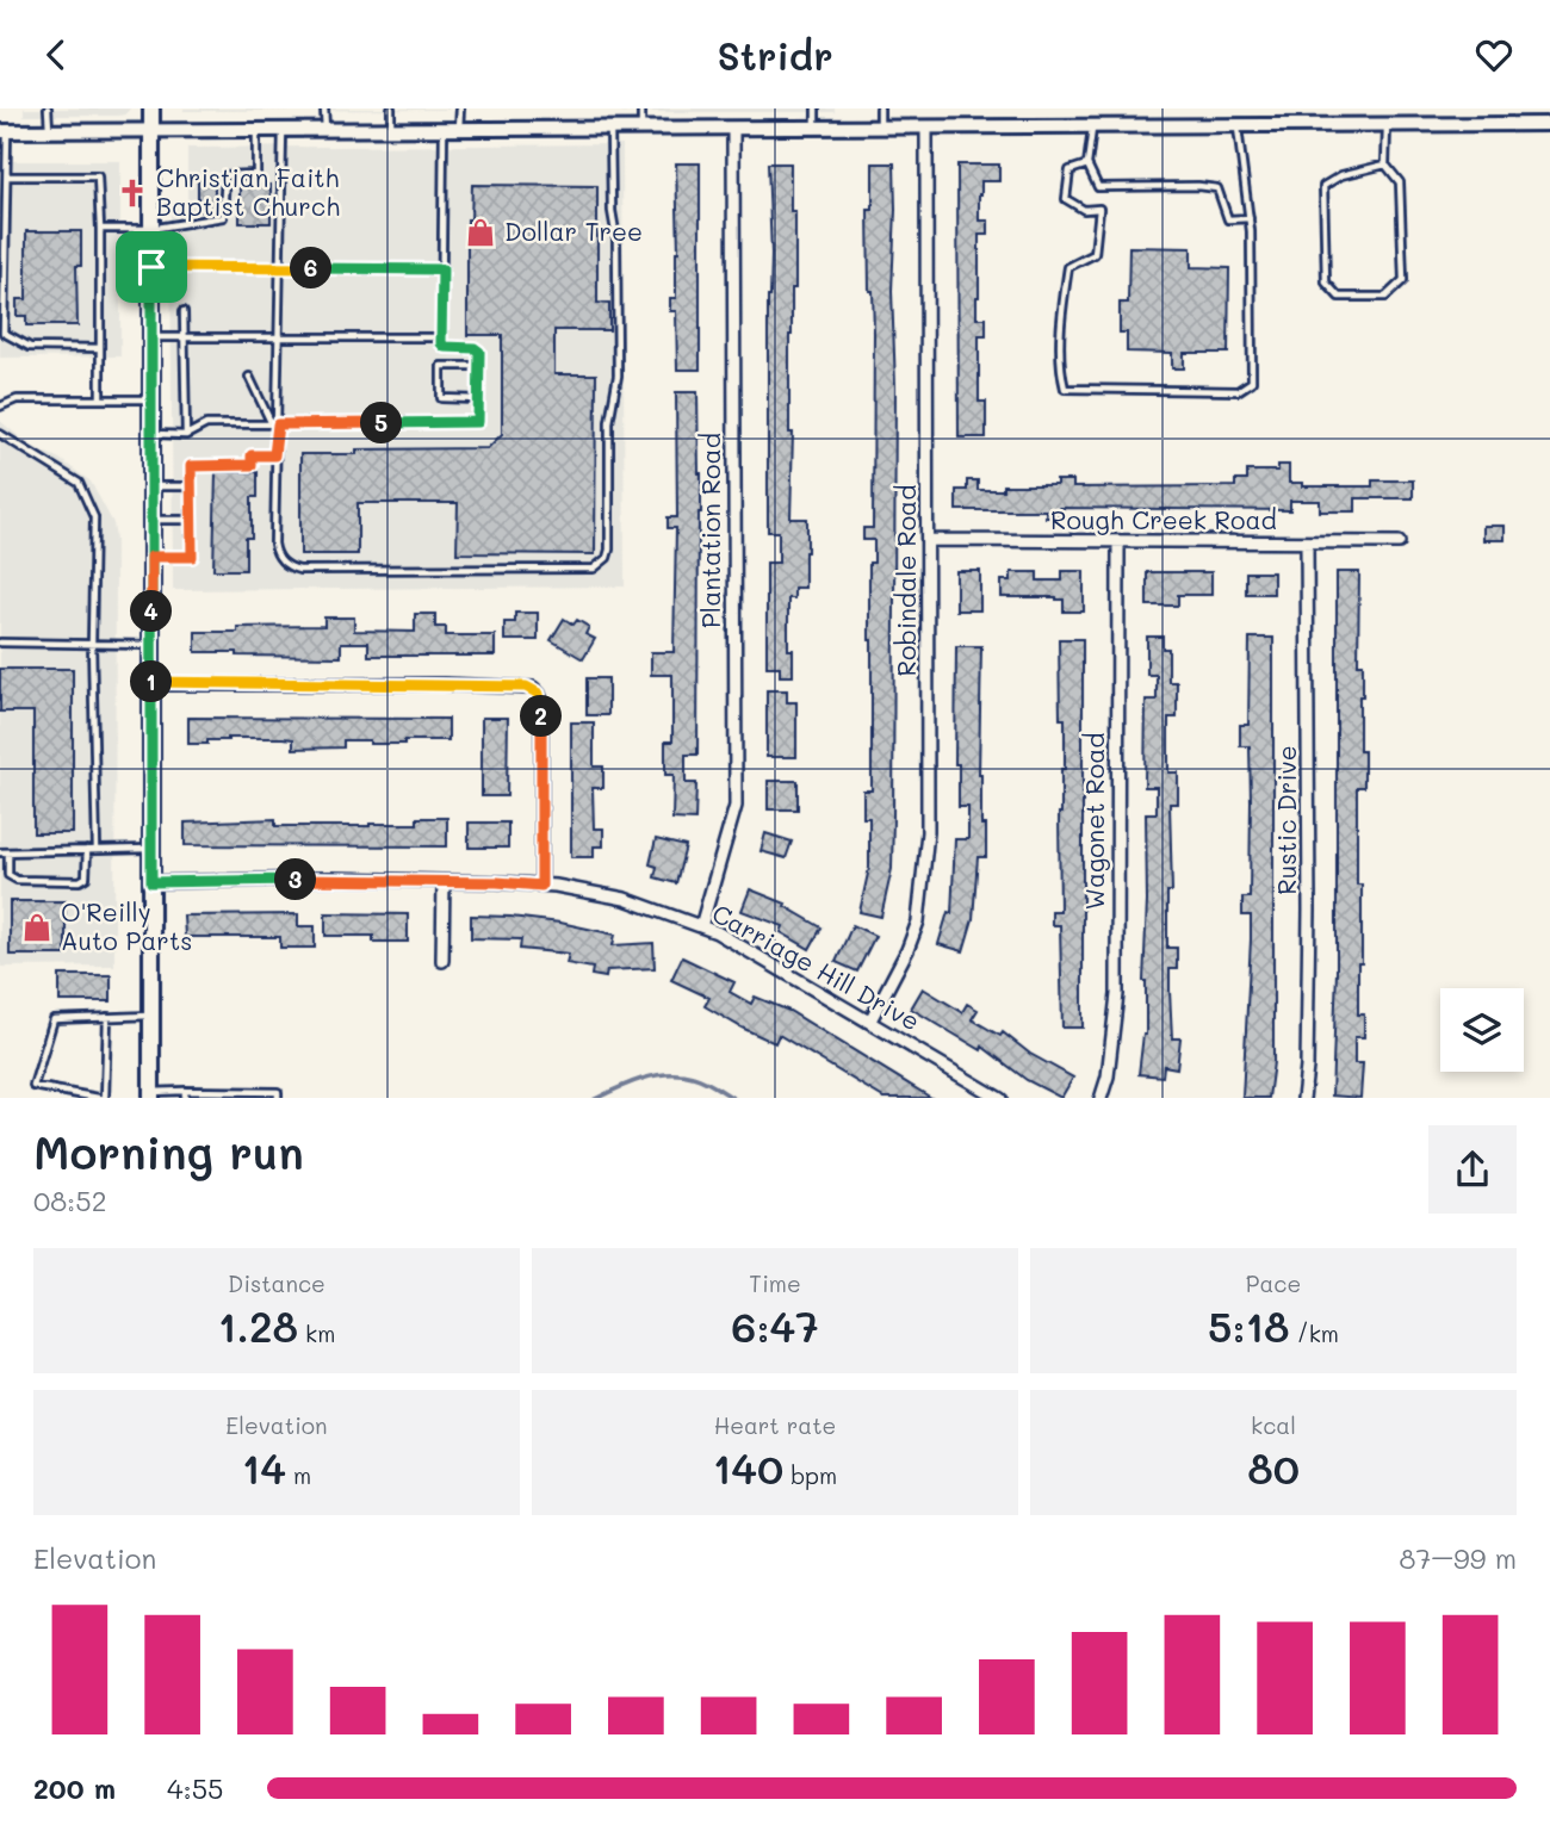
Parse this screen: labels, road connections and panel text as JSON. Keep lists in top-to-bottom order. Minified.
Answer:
{"streets":{"street":["Rough Creek Road","Plantation Road","Robindale Road","Rustic Drive","Wagonet Road","Carriage Hill Drive"]},"crossings":[["Rough Creek Road","Robindale Road"],["Rough Creek Road","Rustic Drive"],["Rough Creek Road","Wagonet Road"],["Plantation Road","Carriage Hill Drive"],["Robindale Road","Carriage Hill Drive"]],"places":{"church":["Christian Faith Baptist Church"],"shop":["Dollar Tree","O'Reilly Auto Parts"]},"page":{"header":"Stridr","pins":["6","5","4","1","2","3"],"heading":["Morning run","08:52"],"stats":[["Distance","1.28 km"],["Time","6:47"],["Pace","5:18 /km"],["Elevation","14 m"],["Heart rate","140 bpm"],["kcal","80"]],"chart":["Elevation","87–99 m"],"list":[{"name":"200 m","note":"4:55"}]}}
